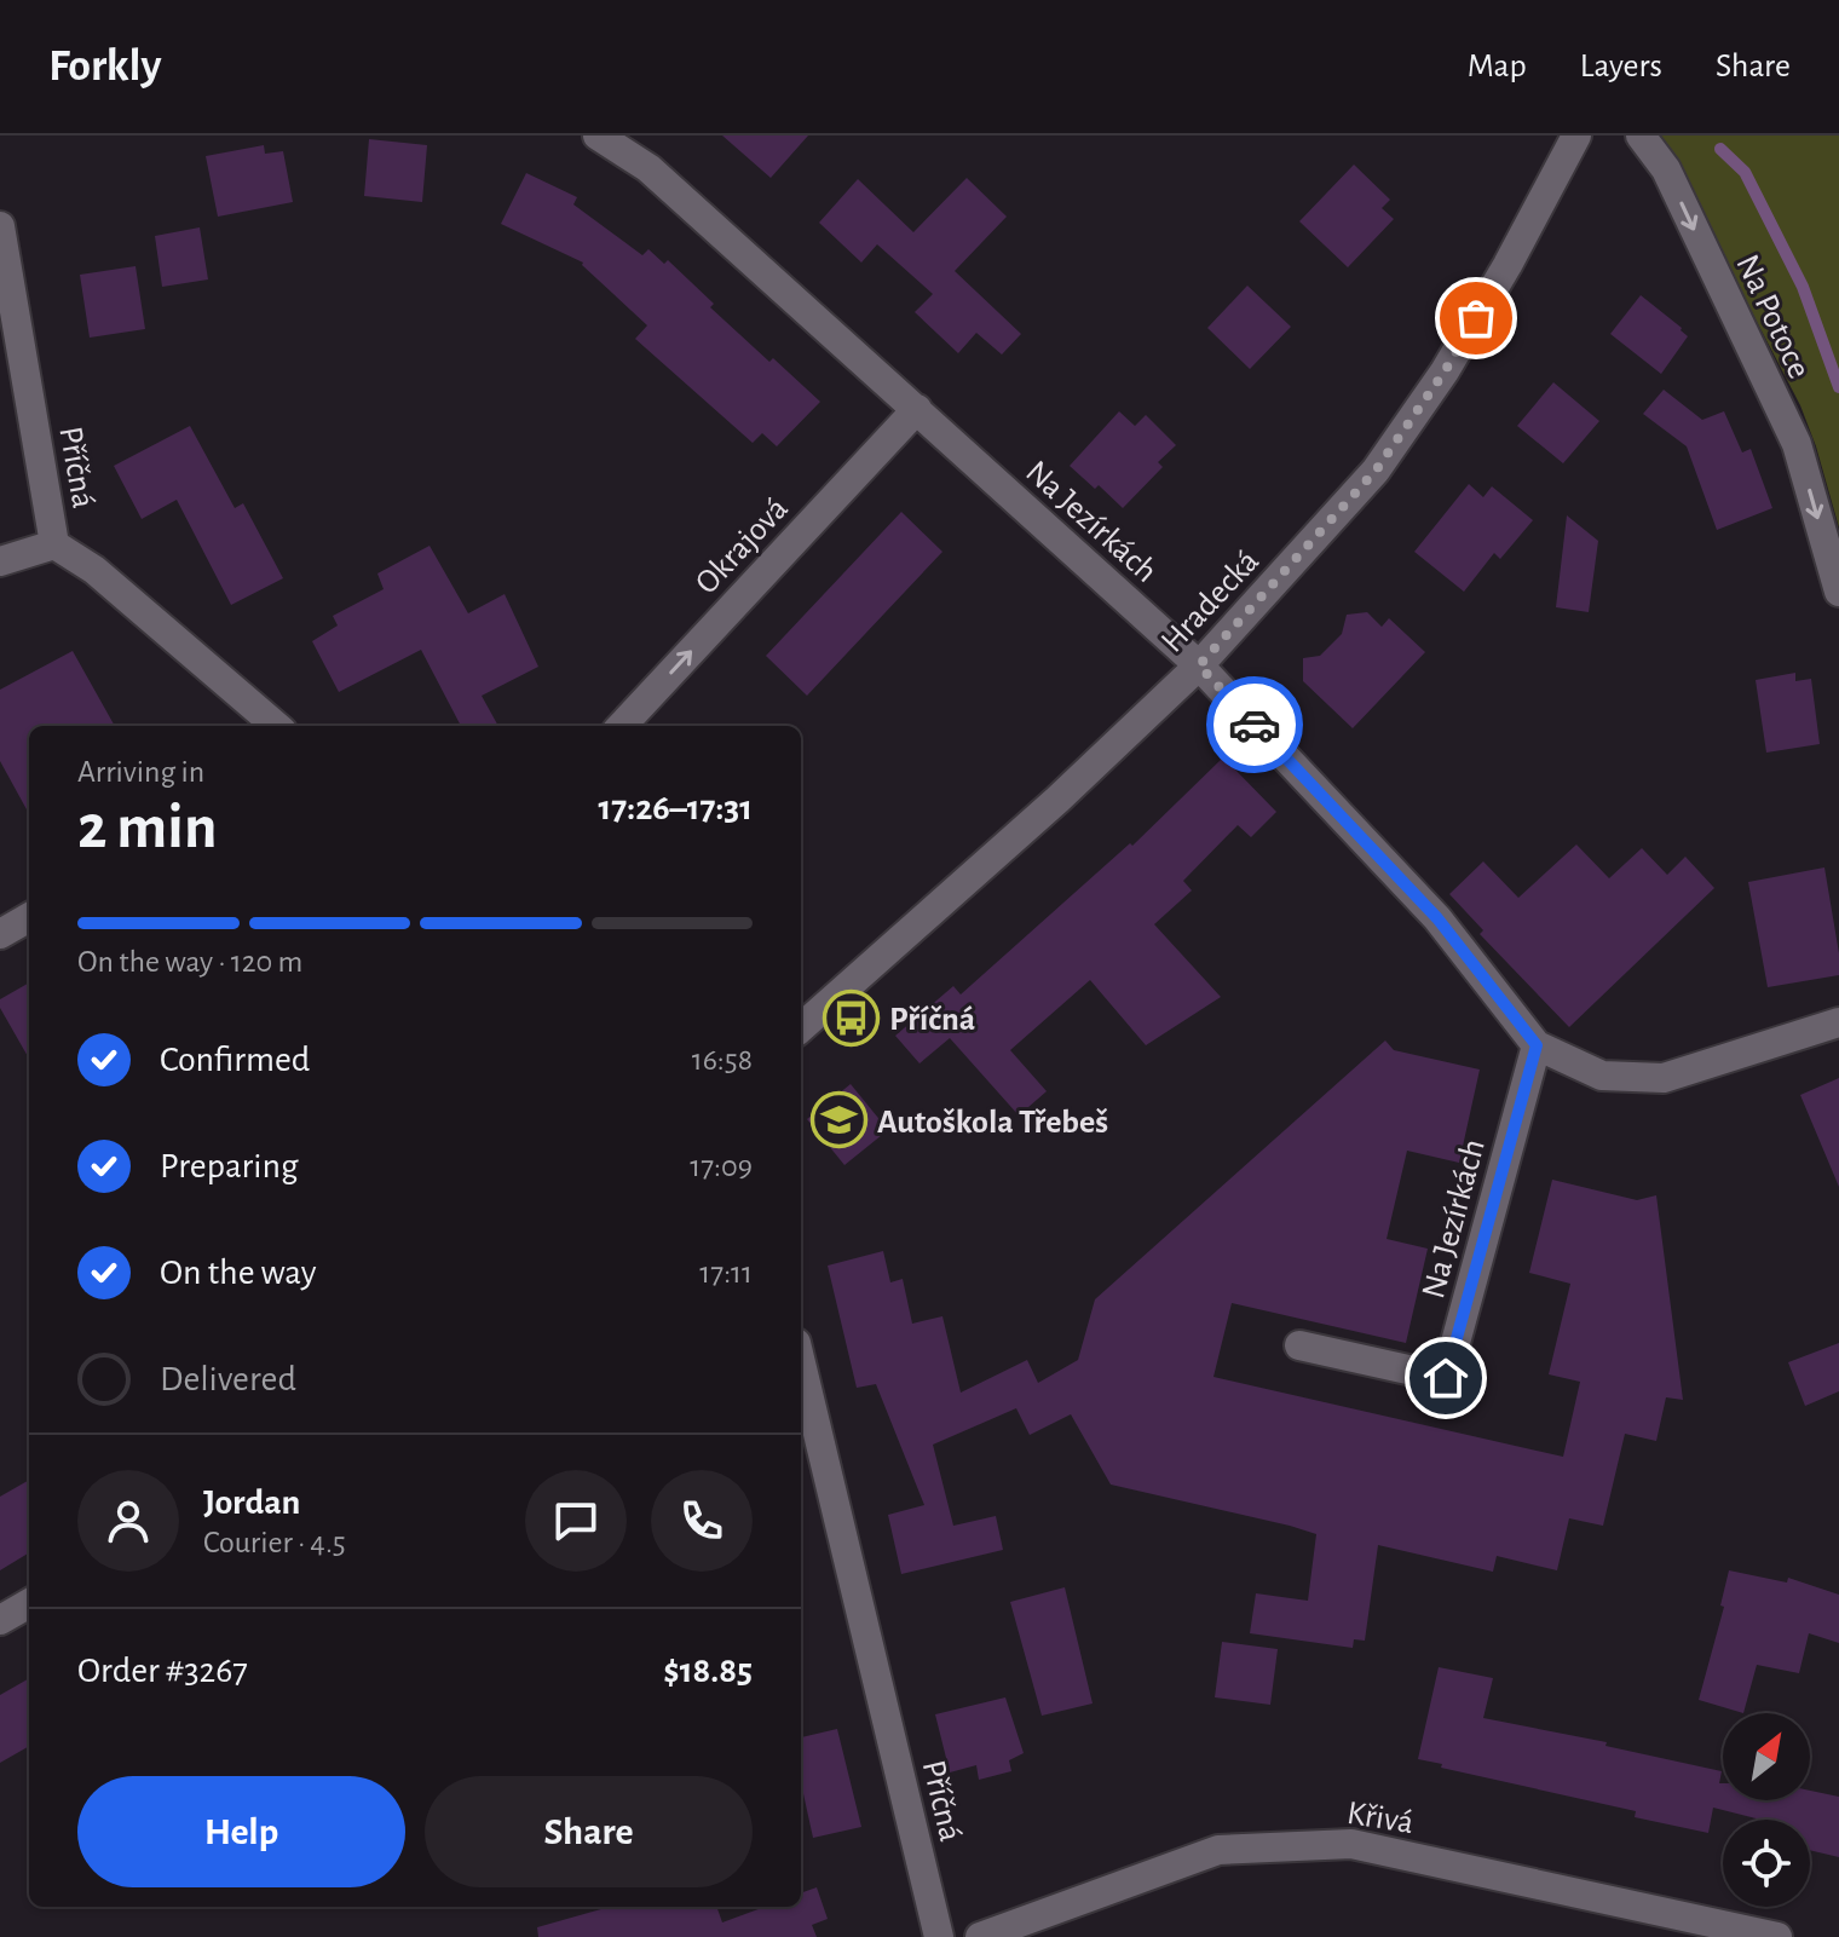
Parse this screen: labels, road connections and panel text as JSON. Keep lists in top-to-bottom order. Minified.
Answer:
{"streets":{"street":["Na Potoce","Příčná","Na Jezírkách","Okrajová","Hradecká","Křivá"]},"crossings":[["Na Jezírkách","Okrajová"],["Na Jezírkách","Hradecká"]],"one_way":["Na Potoce","Okrajová"],"places":{"bus stop":["Příčná"],"school or university":["Autoškola Třebeš"]},"north":"top right","page":{"header":"Forkly","nav":["Map","Layers","Share"],"heading":["2 min","Arriving in","17:26–17:31"],"panel":["Jordan","Courier · 4.5","Order #3267","$18.85"],"bar":"On the way · 120 m","list":[["Confirmed","16:58"],["Preparing","17:09"],["On the way","17:11"],"Delivered"],"buttons":["Help","Share"]}}
